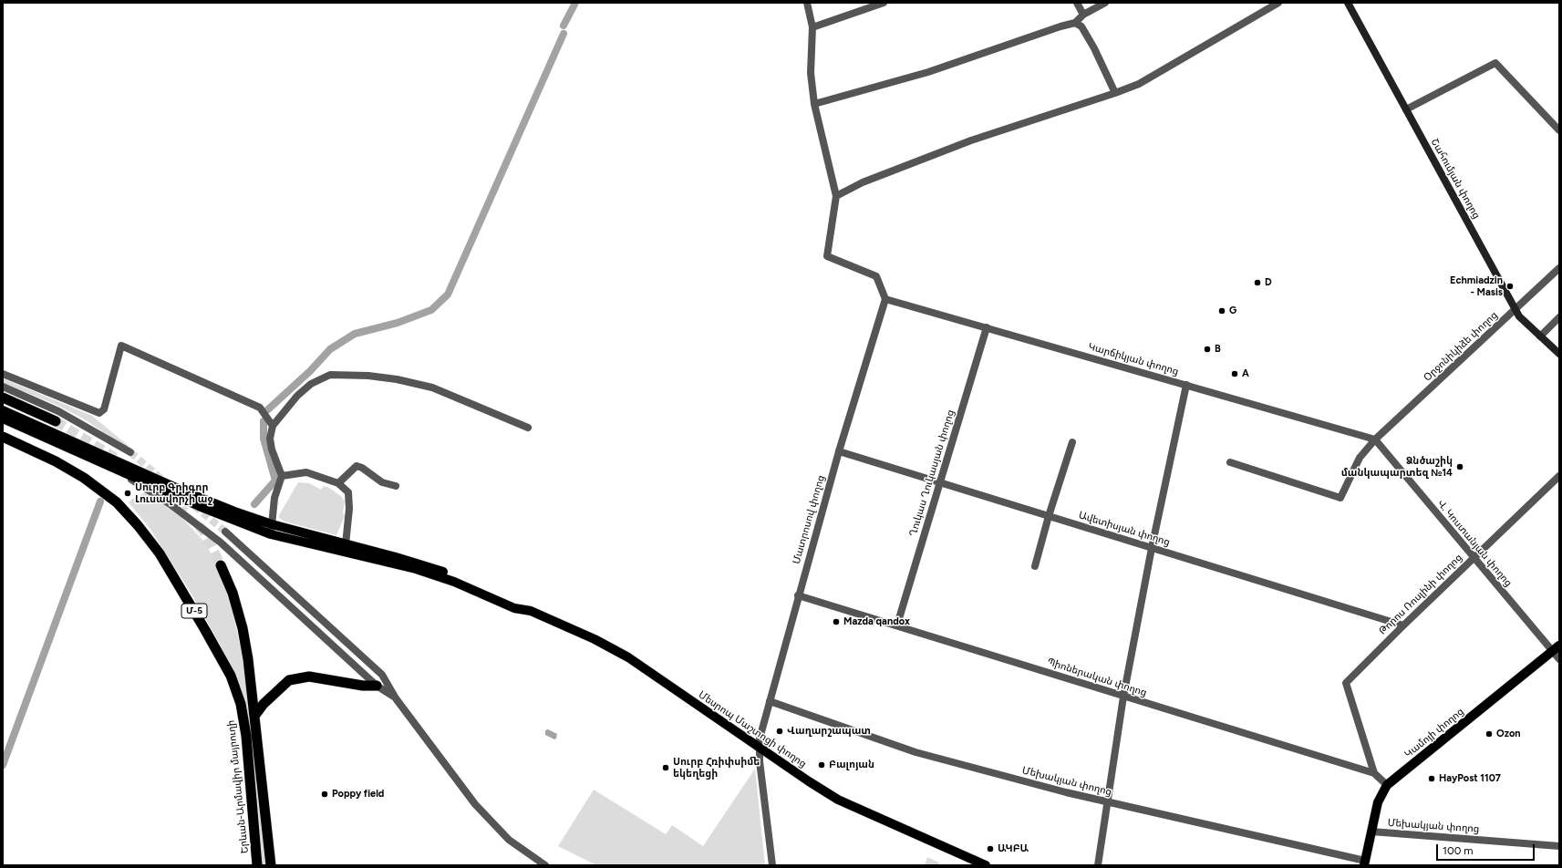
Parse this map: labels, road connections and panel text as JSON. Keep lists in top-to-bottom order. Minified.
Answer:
{"streets":{"highway":["Մ-5","Երևան-Արմավիր մայրուղի"],"main road":["Շահումյան փողոց","Մեսրոպ Մաշտոցի փողոց","Կամոյի փողոց"],"street":["Օրջոնիկիձե փողոց","Կարճիկյան փողոց","Ղուկաս Ղուկասյան փողոց","Մատրոսով փողոց","Ավետիսյան փողոց","Վ. Կոստանյան փողոց","Թորոս Ռոսլինի փողոց","Պիոներական փողոց","Մեխակյան փողոց"]},"crossings":[["Շահումյան փողոց","Օրջոնիկիձե փողոց"],["Օրջոնիկիձե փողոց","Կարճիկյան փողոց"],["Օրջոնիկիձե փողոց","Վ. Կոստանյան փողոց"],["Կարճիկյան փողոց","Ղուկաս Ղուկասյան փողոց"],["Կարճիկյան փողոց","Մատրոսով փողոց"],["Կարճիկյան փողոց","Վ. Կոստանյան փողոց"],["Ղուկաս Ղուկասյան փողոց","Ավետիսյան փողոց"],["Ղուկաս Ղուկասյան փողոց","Պիոներական փողոց"],["Մատրոսով փողոց","Ավետիսյան փողոց"],["Մատրոսով փողոց","Պիոներական փողոց"],["Մատրոսով փողոց","Մեսրոպ Մաշտոցի փողոց"],["Մատրոսով փողոց","Մեխակյան փողոց"],["Ավետիսյան փողոց","Թորոս Ռոսլինի փողոց"],["Վ. Կոստանյան փողոց","Թորոս Ռոսլինի փողոց"],["Վ. Կոստանյան փողոց","Կամոյի փողոց"],["Թորոս Ռոսլինի փողոց","Պիոներական փողոց"],["Պիոներական փողոց","Կամոյի փողոց"],["Կամոյի փողոց","Մեխակյան փողոց"]],"places":["D","Echmiadzin - Masis","G","B","A","Ձնծաշիկ մանկապարտեզ №14","Սուրբ Գրիգոր Լուսավորչի աջ","Mazda qandox","Վաղարշապատ","Ozon","Բալոյան","Սուրբ Հռիփսիմե եկեղեցի","HayPost 1107","Poppy field","ԱԿԲԱ"],"scale_bar":"100 m"}
